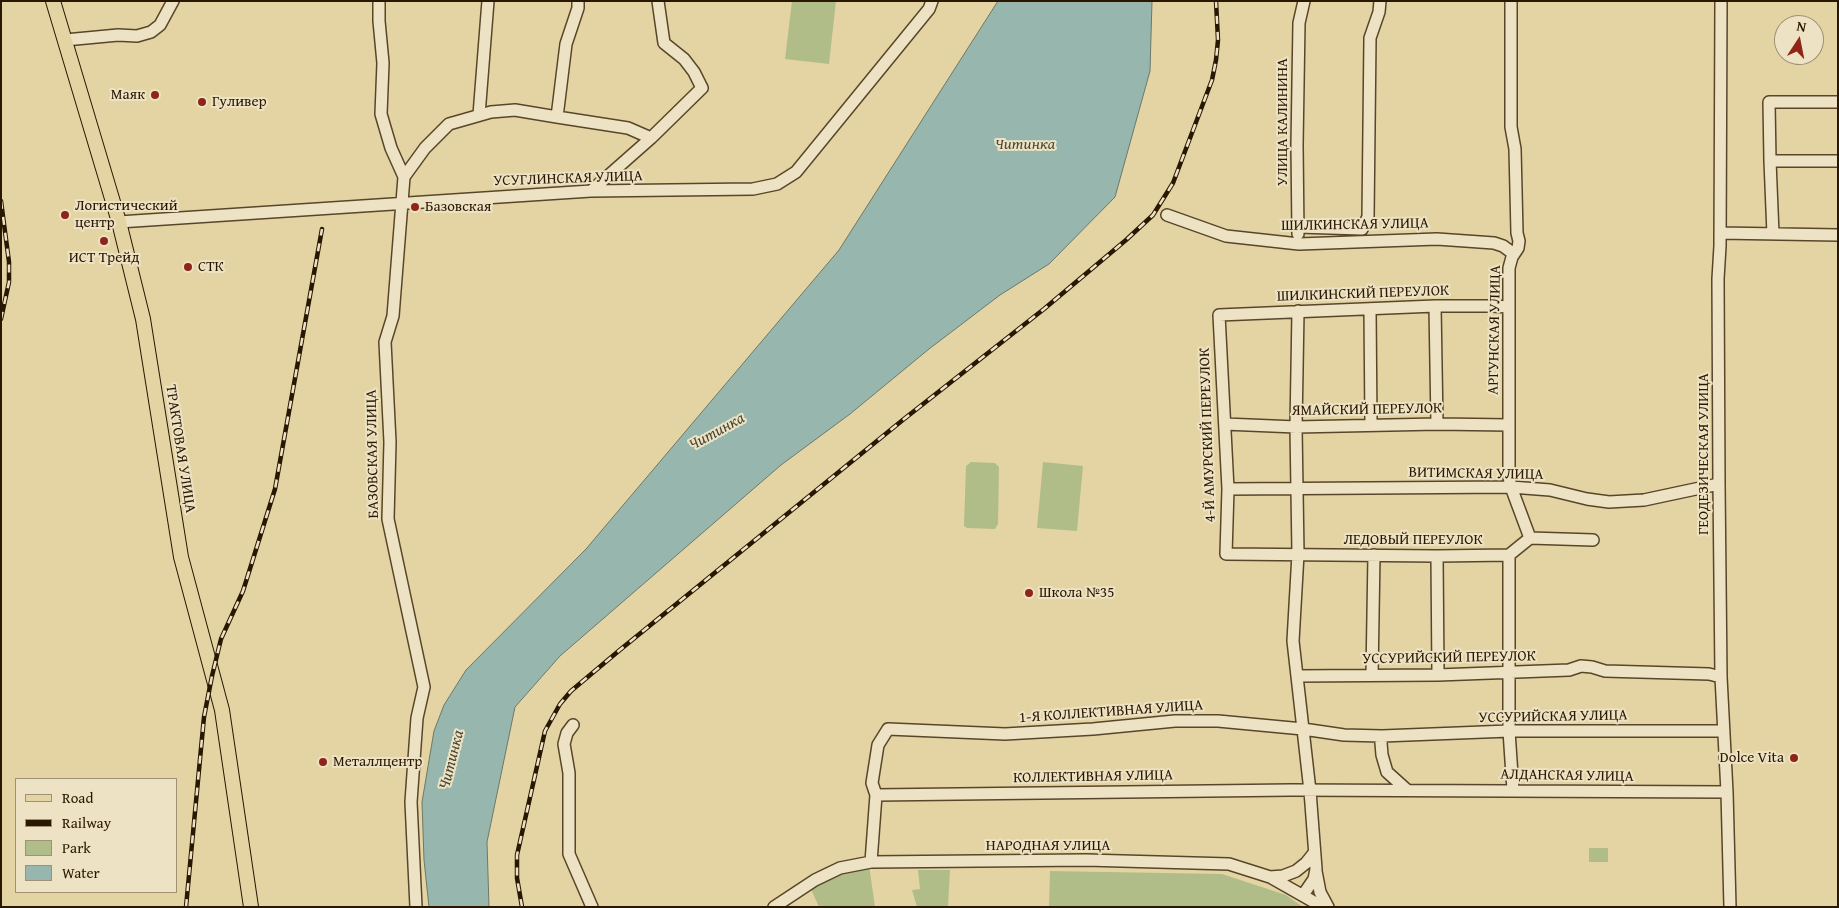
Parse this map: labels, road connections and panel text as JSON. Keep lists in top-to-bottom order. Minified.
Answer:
{"streets":{"main road":["ТРАКТОВАЯ УЛИЦА"],"street":["УЛИЦА КАЛИНИНА","УСУГЛИНСКАЯ УЛИЦА","ШИЛКИНСКАЯ УЛИЦА","ШИЛКИНСКИЙ ПЕРЕУЛОК","АРГУНСКАЯ УЛИЦА","ЯМАЙСКИЙ ПЕРЕУЛОК","4-Й АМУРСКИЙ ПЕРЕУЛОК","БАЗОВСКАЯ УЛИЦА","ГЕОДЕЗИЧЕСКАЯ УЛИЦА","ВИТИМСКАЯ УЛИЦА","ЛЕДОВЫЙ ПЕРЕУЛОК","УССУРИЙСКИЙ ПЕРЕУЛОК","1-Я КОЛЛЕКТИВНАЯ УЛИЦА","УССУРИЙСКАЯ УЛИЦА","АЛДАНСКАЯ УЛИЦА","КОЛЛЕКТИВНАЯ УЛИЦА","НАРОДНАЯ УЛИЦА"]},"crossings":[["УЛИЦА КАЛИНИНА","ШИЛКИНСКАЯ УЛИЦА"],["УСУГЛИНСКАЯ УЛИЦА","ТРАКТОВАЯ УЛИЦА"],["УСУГЛИНСКАЯ УЛИЦА","БАЗОВСКАЯ УЛИЦА"],["ШИЛКИНСКАЯ УЛИЦА","АРГУНСКАЯ УЛИЦА"],["ШИЛКИНСКИЙ ПЕРЕУЛОК","АРГУНСКАЯ УЛИЦА"],["ШИЛКИНСКИЙ ПЕРЕУЛОК","4-Й АМУРСКИЙ ПЕРЕУЛОК"],["АРГУНСКАЯ УЛИЦА","ЯМАЙСКИЙ ПЕРЕУЛОК"],["АРГУНСКАЯ УЛИЦА","ВИТИМСКАЯ УЛИЦА"],["ЯМАЙСКИЙ ПЕРЕУЛОК","4-Й АМУРСКИЙ ПЕРЕУЛОК"],["4-Й АМУРСКИЙ ПЕРЕУЛОК","ВИТИМСКАЯ УЛИЦА"],["4-Й АМУРСКИЙ ПЕРЕУЛОК","ЛЕДОВЫЙ ПЕРЕУЛОК"],["ГЕОДЕЗИЧЕСКАЯ УЛИЦА","ВИТИМСКАЯ УЛИЦА"],["ГЕОДЕЗИЧЕСКАЯ УЛИЦА","УССУРИЙСКИЙ ПЕРЕУЛОК"],["ГЕОДЕЗИЧЕСКАЯ УЛИЦА","УССУРИЙСКАЯ УЛИЦА"],["ГЕОДЕЗИЧЕСКАЯ УЛИЦА","АЛДАНСКАЯ УЛИЦА"],["1-Я КОЛЛЕКТИВНАЯ УЛИЦА","УССУРИЙСКАЯ УЛИЦА"],["1-Я КОЛЛЕКТИВНАЯ УЛИЦА","КОЛЛЕКТИВНАЯ УЛИЦА"],["АЛДАНСКАЯ УЛИЦА","КОЛЛЕКТИВНАЯ УЛИЦА"]],"water":["Читинка"],"places":["Маяк","Гуливер","Базовская","Логистический центр","ИСТ Трейд","СТК","Школа №35","Dolce Vita","Металлцентр"],"legend":["Road","Railway","Park","Water"],"north":"top"}
